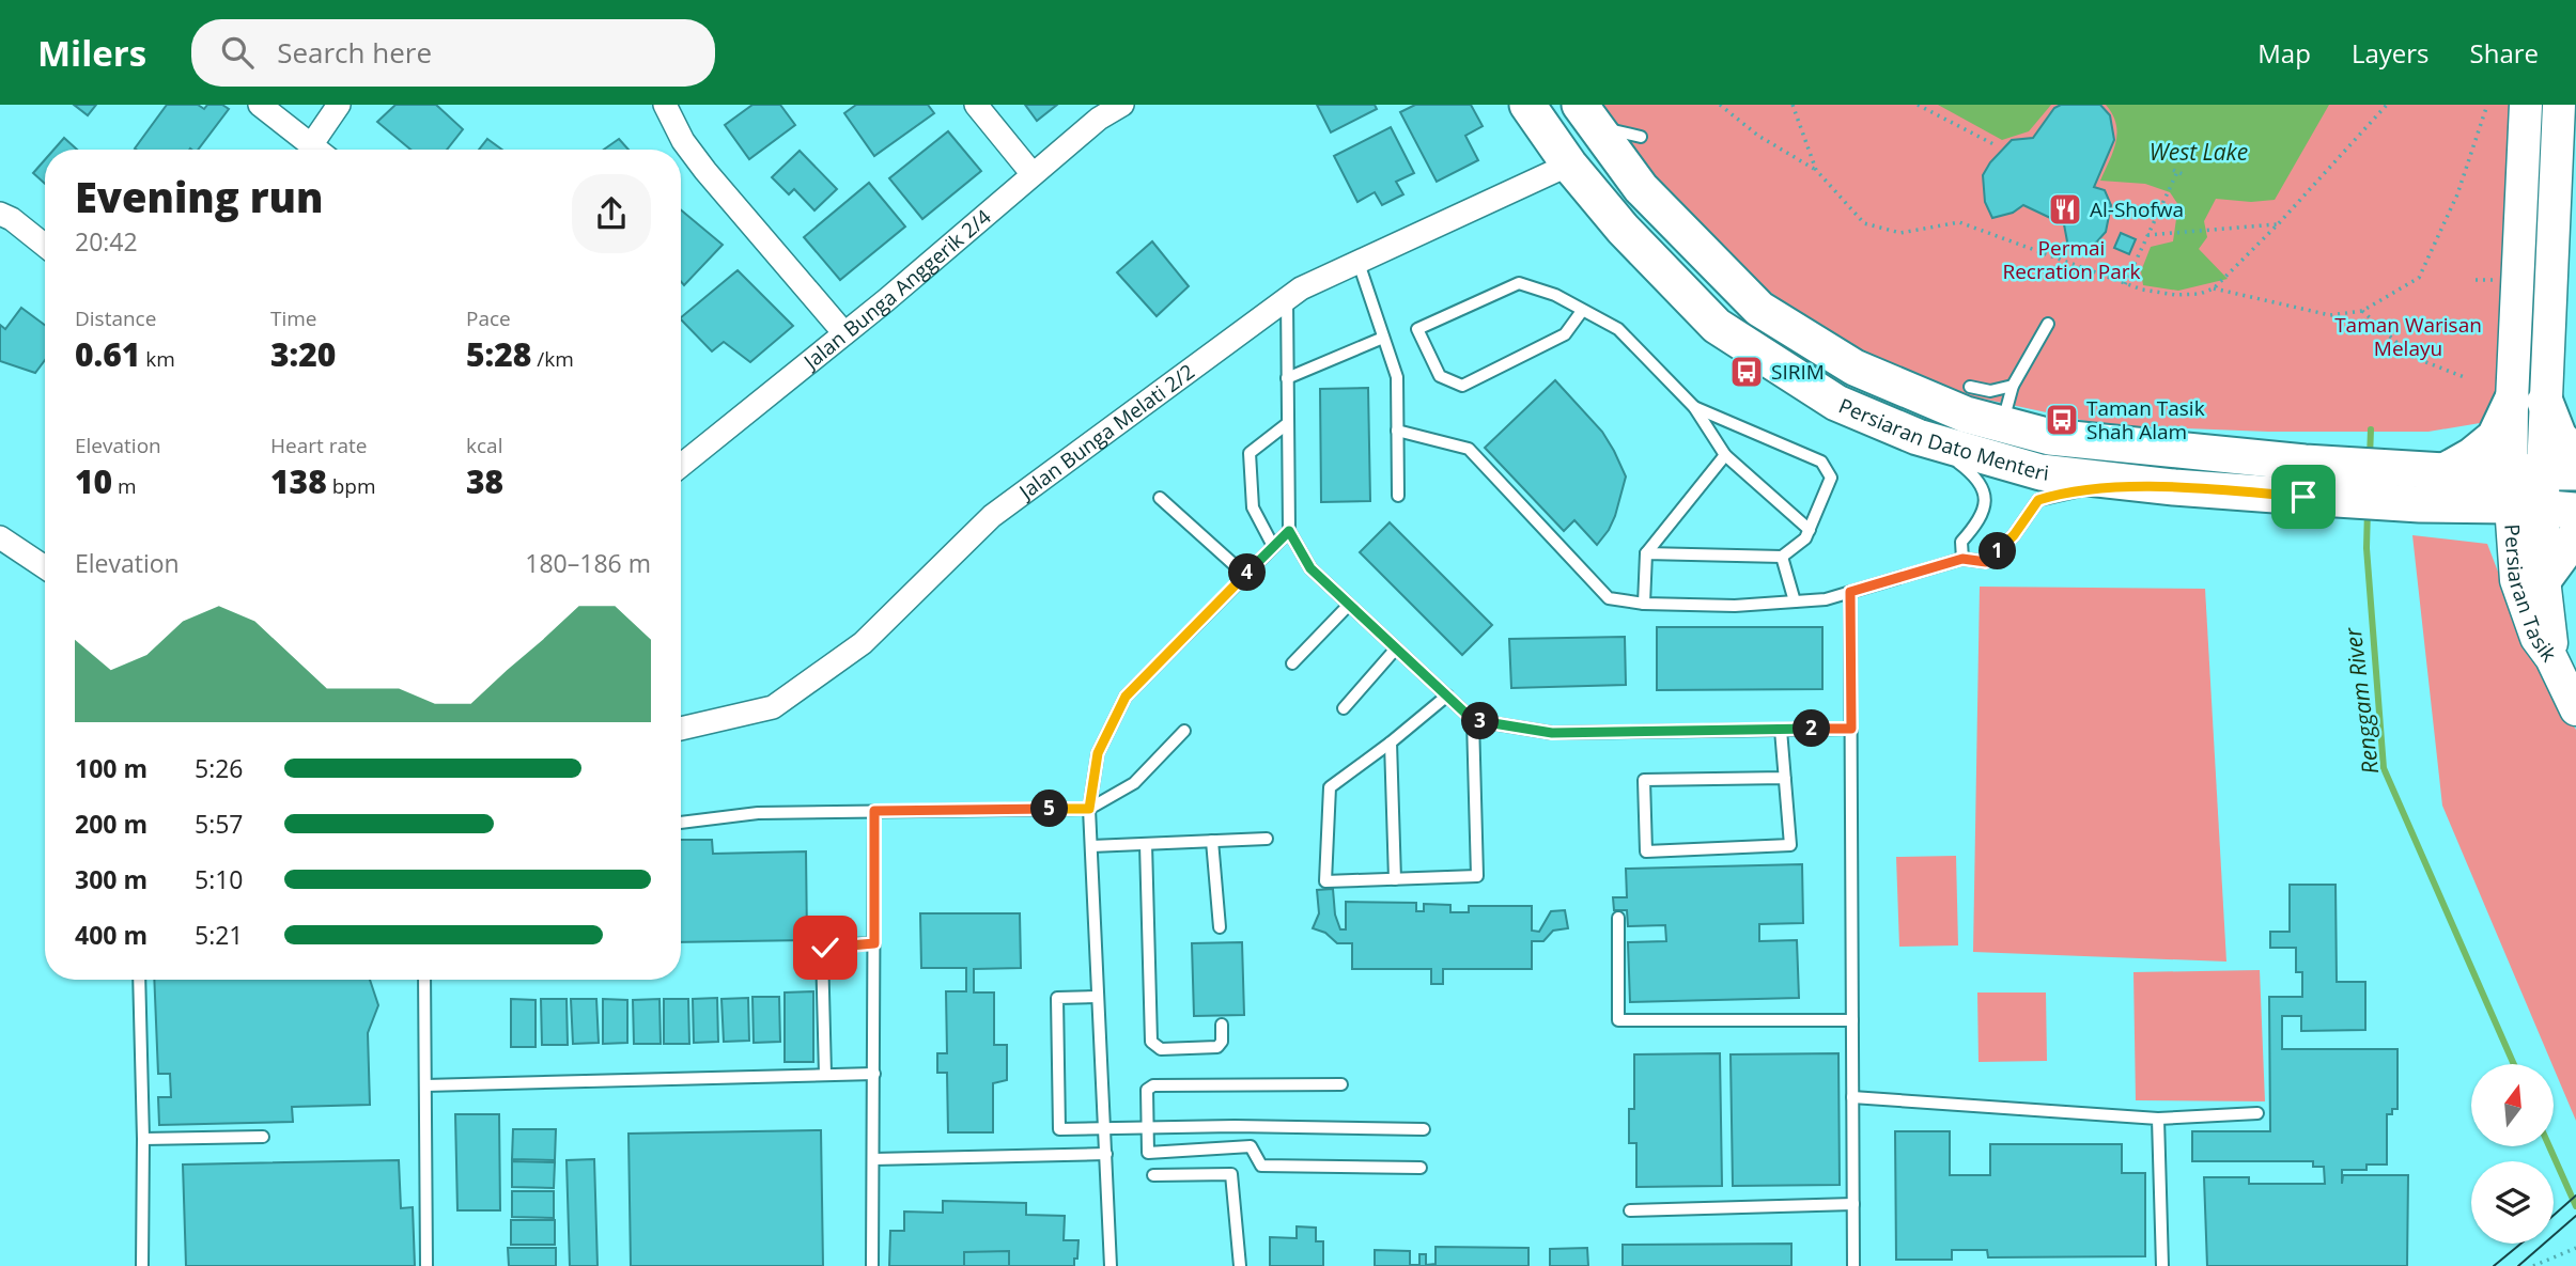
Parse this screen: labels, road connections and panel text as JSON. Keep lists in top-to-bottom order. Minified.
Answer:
{"streets":{"main road":["Persiaran Dato Menteri","Persiaran Tasik"],"street":["Jalan Bunga Anggerik 2/4","Jalan Bunga Melati 2/2"]},"crossings":[["Jalan Bunga Melati 2/2","Persiaran Dato Menteri"],["Persiaran Dato Menteri","Persiaran Tasik"]],"water":["West Lake","Renggam River"],"parks":["Permai Recration Park","Taman Warisan Melayu"],"places":{"restaurant":["Al-Shofwa"],"bus stop":["SIRIM","Taman Tasik Shah Alam"]},"north":"top","page":{"header":"Milers","search":"Search here","nav":["Map","Layers","Share"],"heading":["Evening run","20:42"],"stats":[["Distance","0.61 km"],["Time","3:20"],["Pace","5:28 /km"],["Elevation","10 m"],["Heart rate","138 bpm"],["kcal","38"]],"chart":["Elevation","180–186 m"],"pins":["1","4","3","2","5"],"list":[{"name":"100 m","note":"5:26"},{"name":"200 m","note":"5:57"},{"name":"300 m","note":"5:10"},{"name":"400 m","note":"5:21"}]}}
